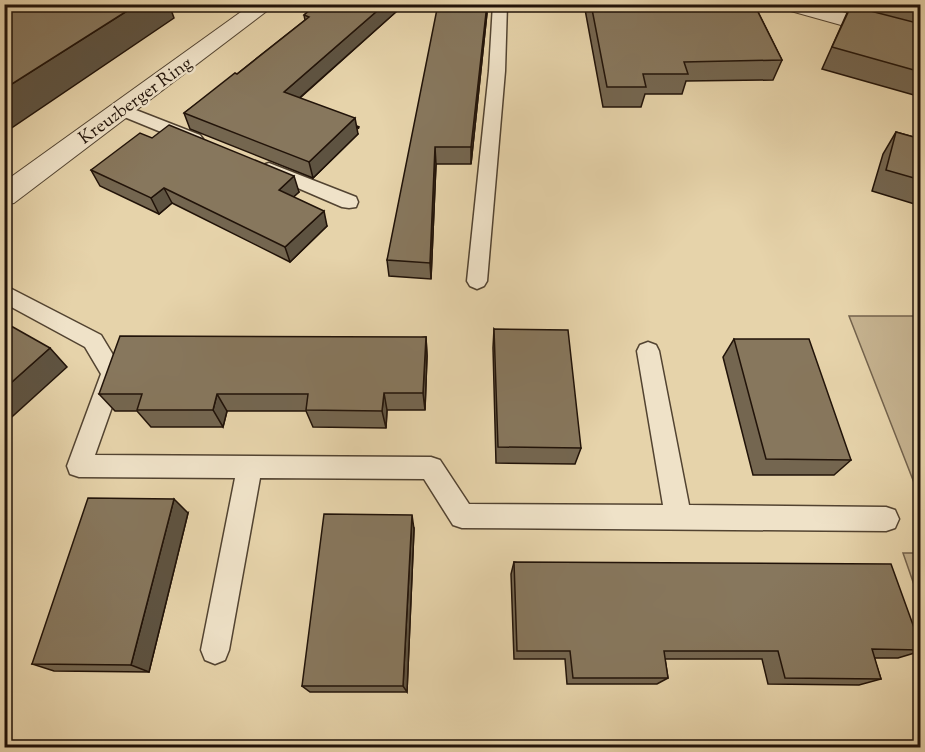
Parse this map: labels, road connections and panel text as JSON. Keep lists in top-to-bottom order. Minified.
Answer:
{"streets":{"street":["Kreuzberger Ring"]}}
